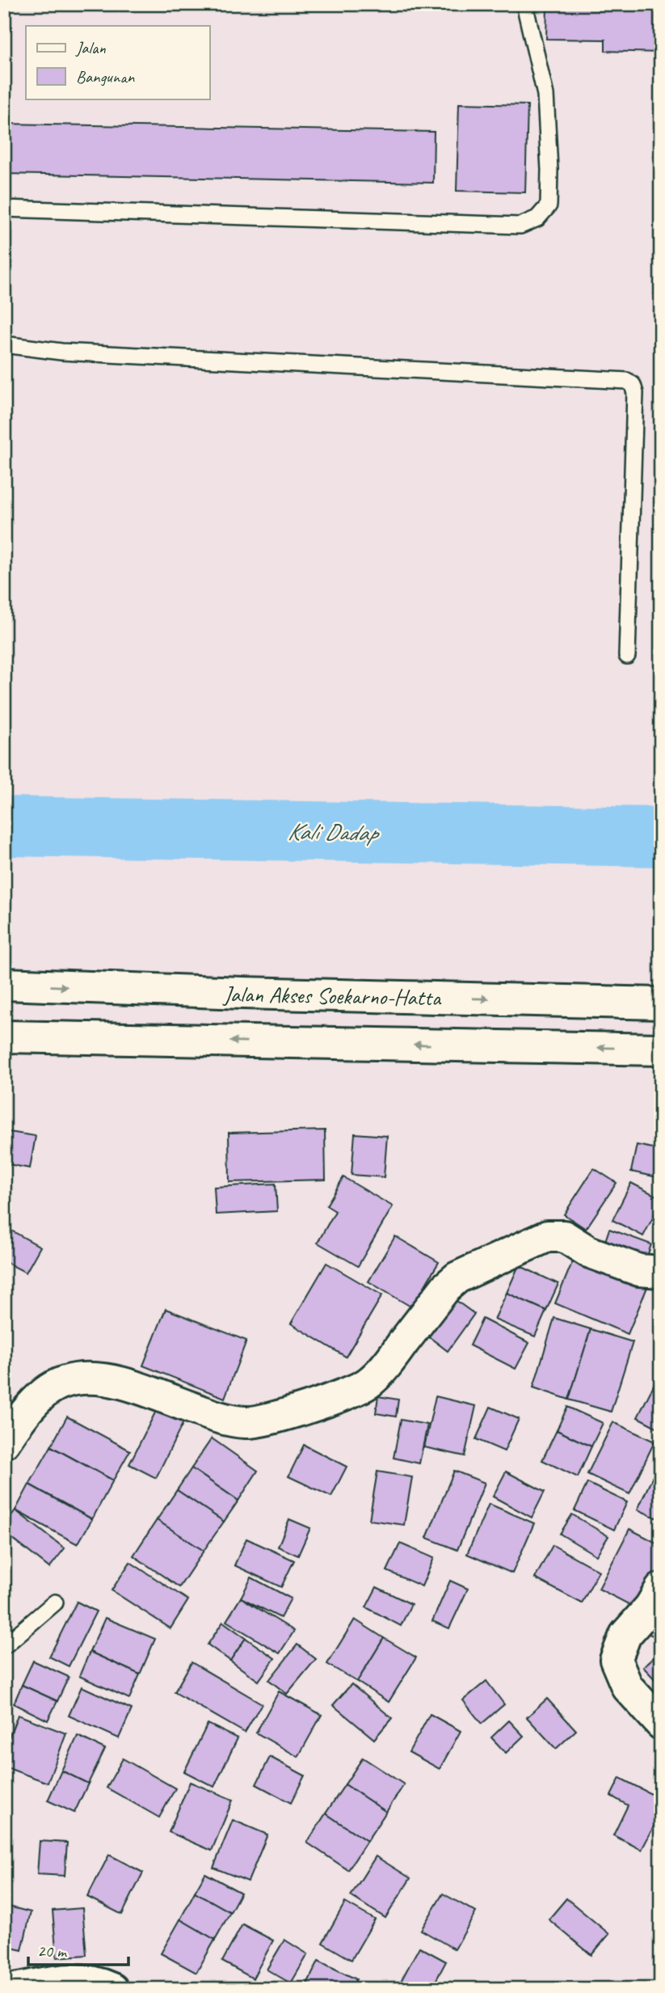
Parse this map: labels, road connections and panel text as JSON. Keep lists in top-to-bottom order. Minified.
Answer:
{"streets":{"main road":["Jalan Akses Soekarno-Hatta"]},"water":["Kali Dadap"],"legend":["Jalan","Bangunan"],"scale_bar":"20 m"}
